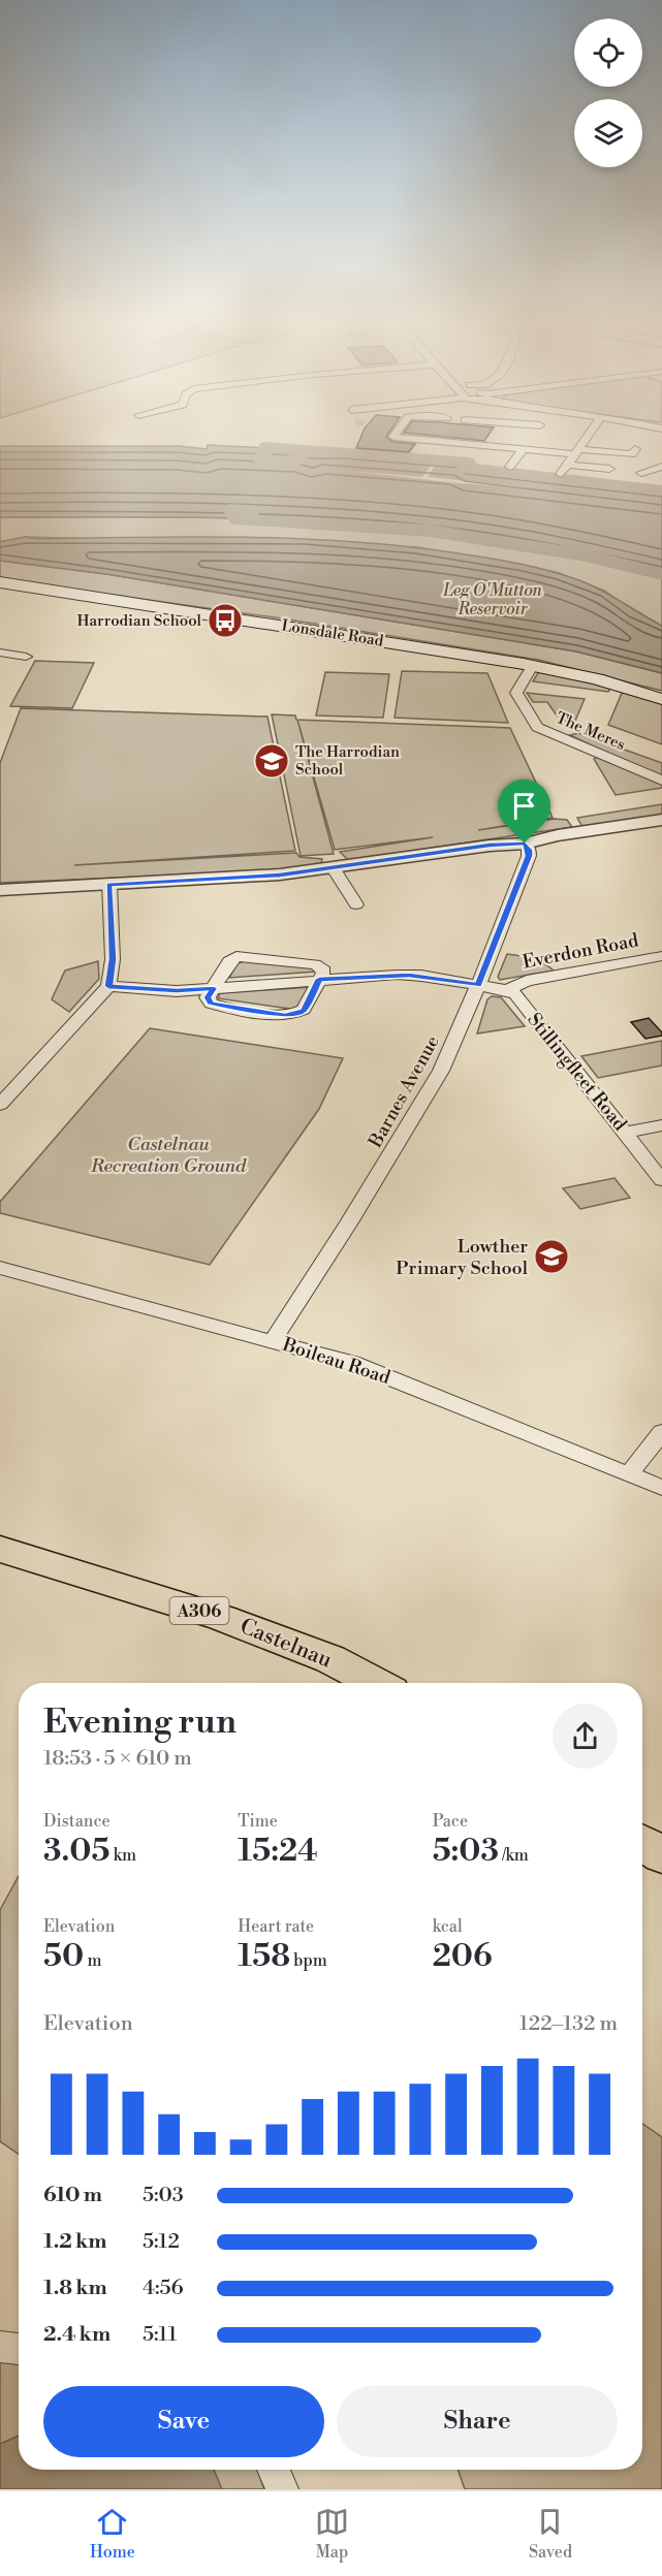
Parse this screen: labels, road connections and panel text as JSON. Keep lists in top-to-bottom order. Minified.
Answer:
{"streets":{"main road":["Lonsdale Road","A306","Castelnau"],"street":["The Meres","Everdon Road","Stillingfleet Road","Barnes Avenue","Boileau Road"]},"crossings":[["Lonsdale Road","The Meres"],["Everdon Road","Stillingfleet Road"],["Barnes Avenue","Boileau Road"]],"water":["Leg O'Mutton Reservoir"],"parks":["Castelnau Recreation Ground"],"places":{"bus stop":["Harrodian School"],"school or university":["The Harrodian School","Lowther Primary School"]},"page":{"heading":["Evening run","18:53 · 5 × 610 m"],"stats":[["Distance","3.05 km"],["Time","15:24"],["Pace","5:03 /km"],["Elevation","50 m"],["Heart rate","158 bpm"],["kcal","206"]],"chart":["Elevation","122–132 m"],"list":[{"name":"610 m","note":"5:03"},{"name":"1.2 km","note":"5:12"},{"name":"1.8 km","note":"4:56"},{"name":"2.4 km","note":"5:11"}],"buttons":["Save","Share"],"tabs":["Home","Map","Saved"]}}
